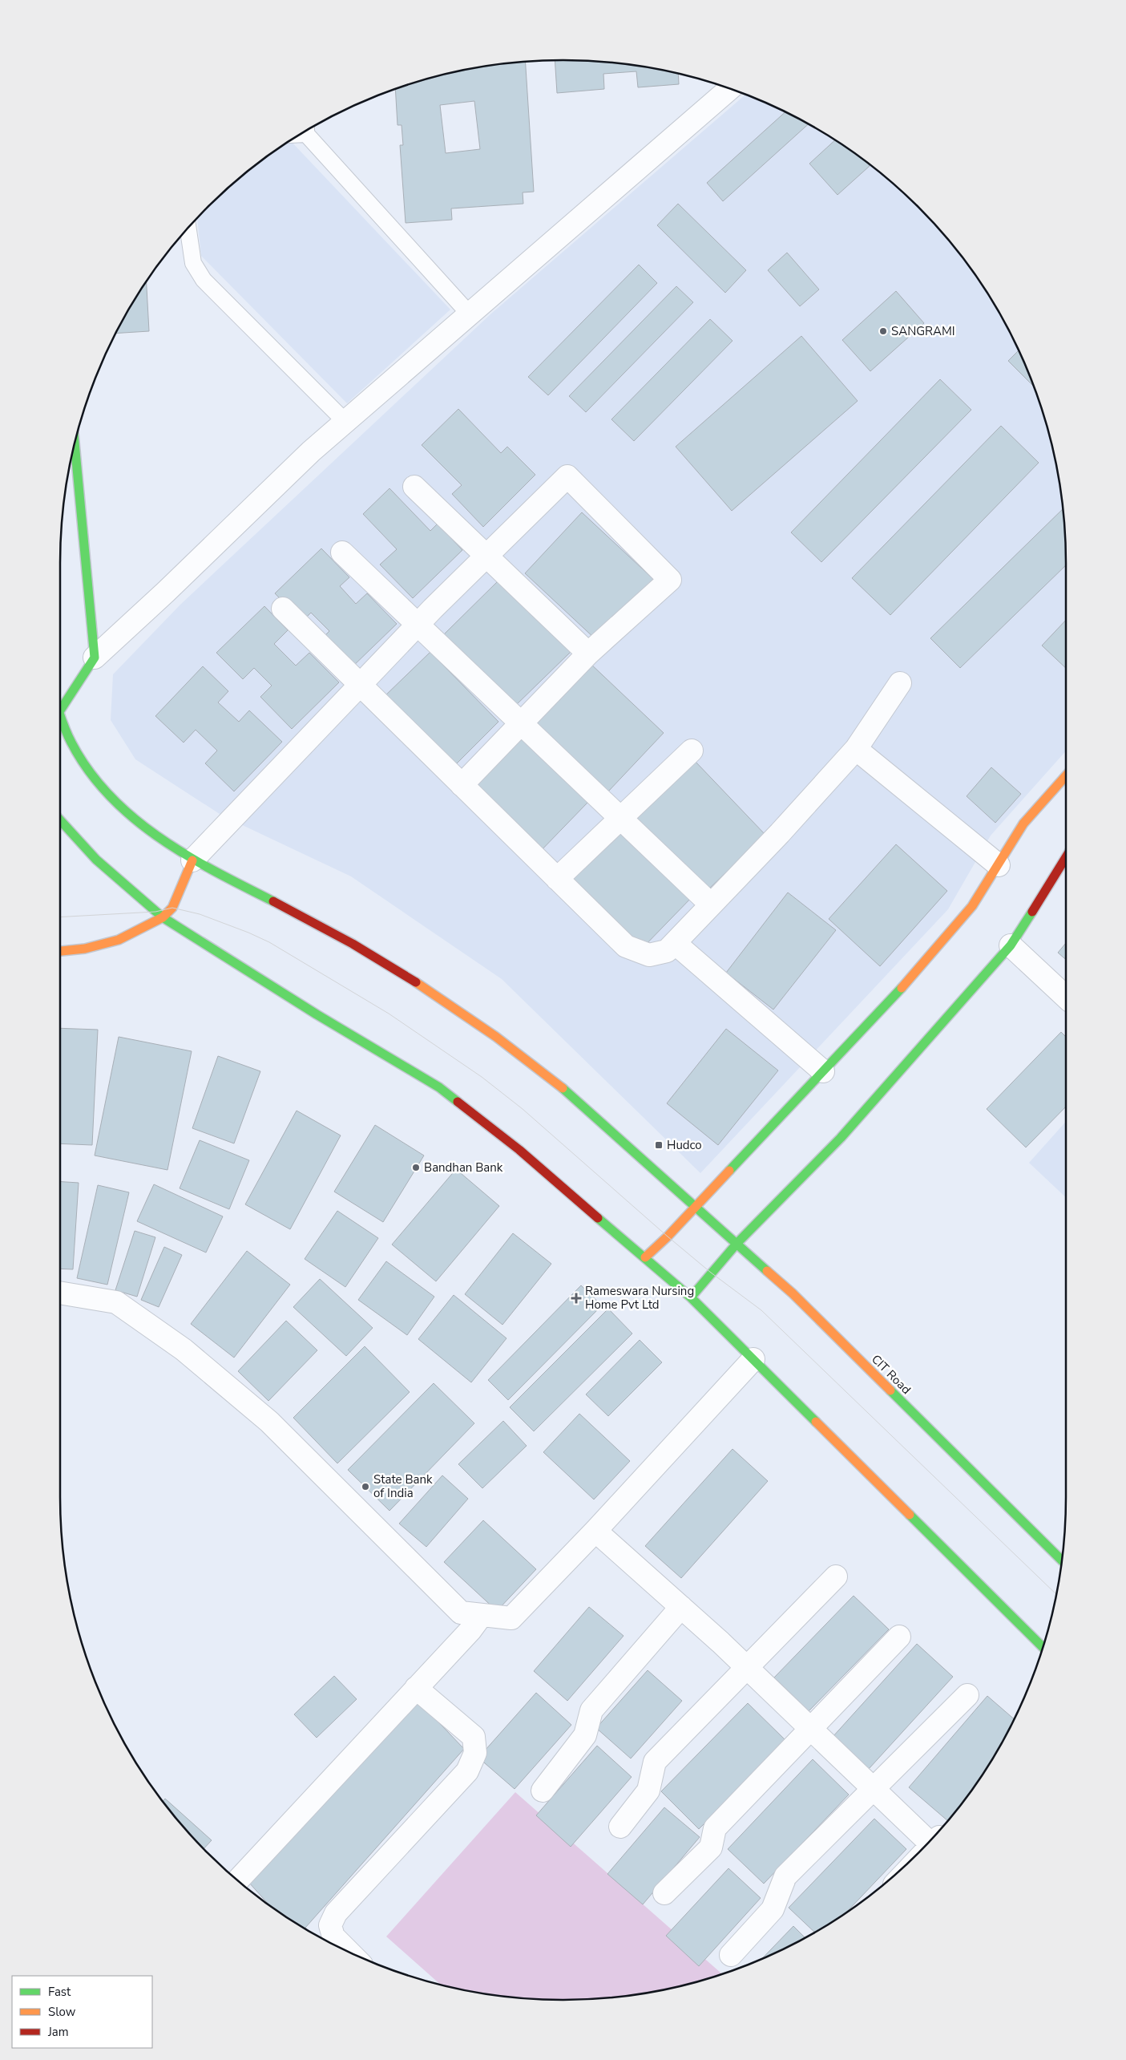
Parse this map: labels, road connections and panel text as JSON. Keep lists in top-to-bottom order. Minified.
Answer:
{"streets":{"main road":["CIT Road"]},"places":{"other":["SANGRAMI","Bandhan Bank","State Bank of India"],"transit":["Hudco"],"health":["Rameswara Nursing Home Pvt Ltd"]},"legend":["Fast","Slow","Jam"]}
